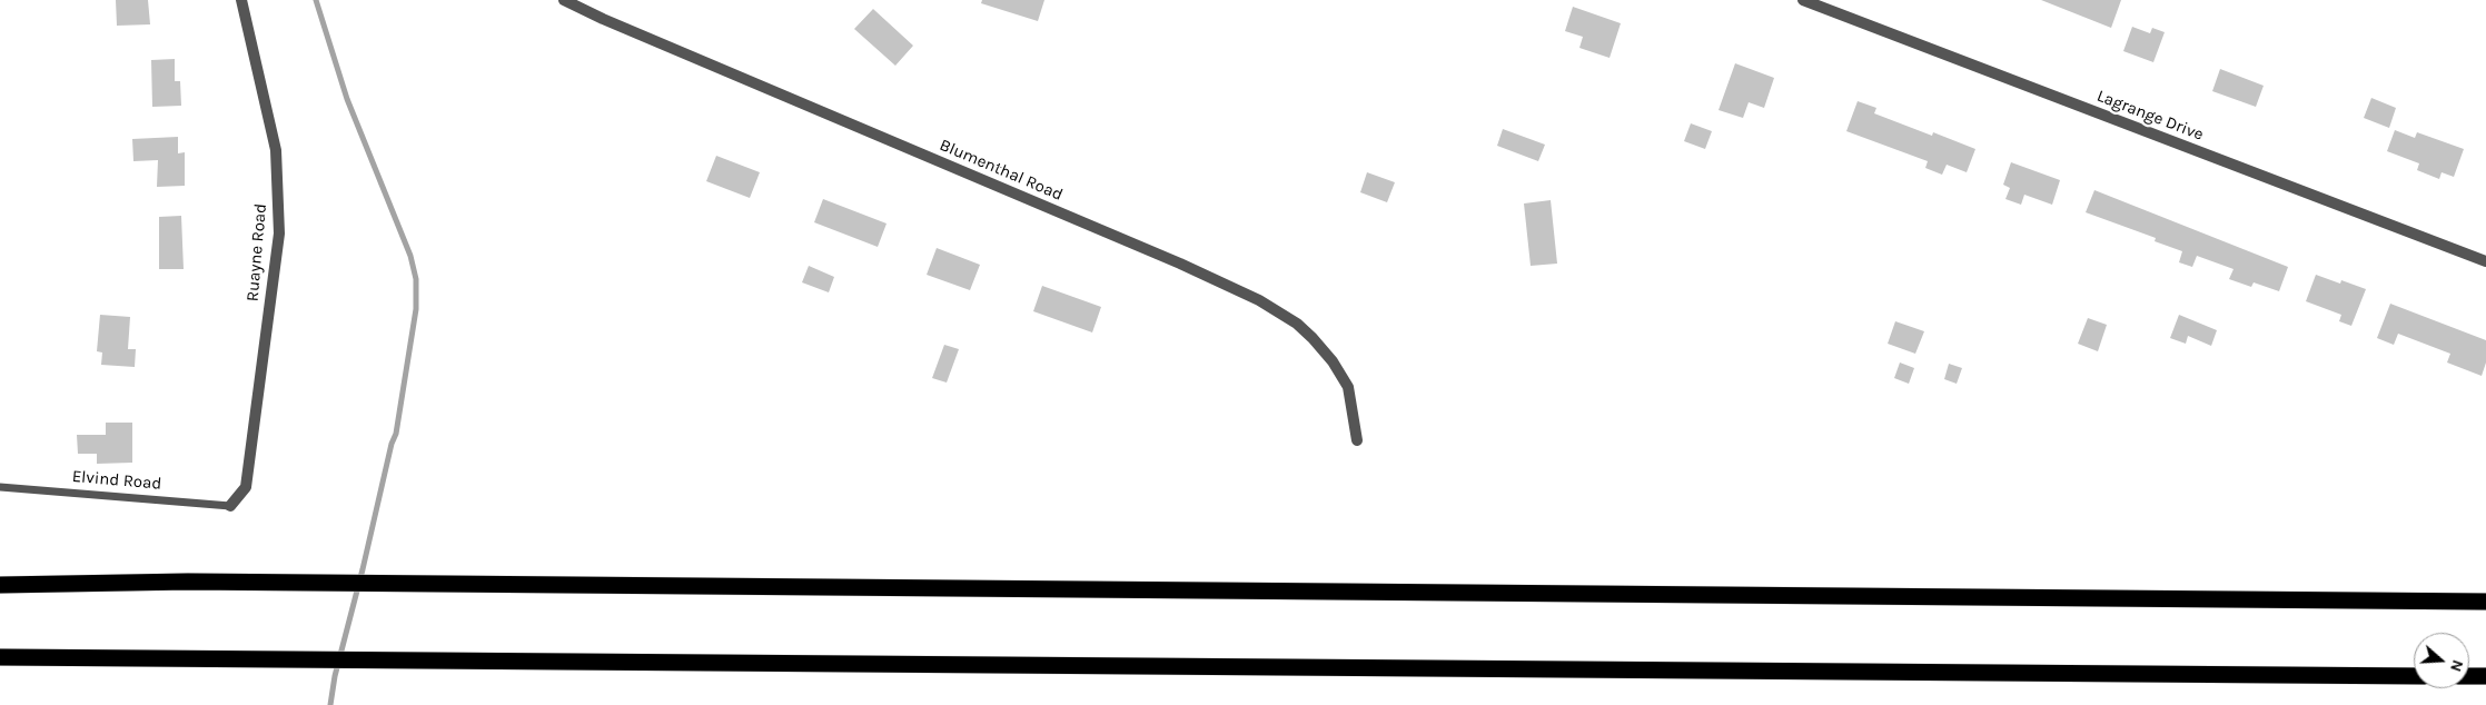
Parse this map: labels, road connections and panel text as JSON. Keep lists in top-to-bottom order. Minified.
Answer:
{"streets":{"street":["Lagrange Drive","Blumenthal Road","Ruayne Road"],"lane":["Elvind Road"]},"crossings":[["Ruayne Road","Elvind Road"]],"north":"right"}
